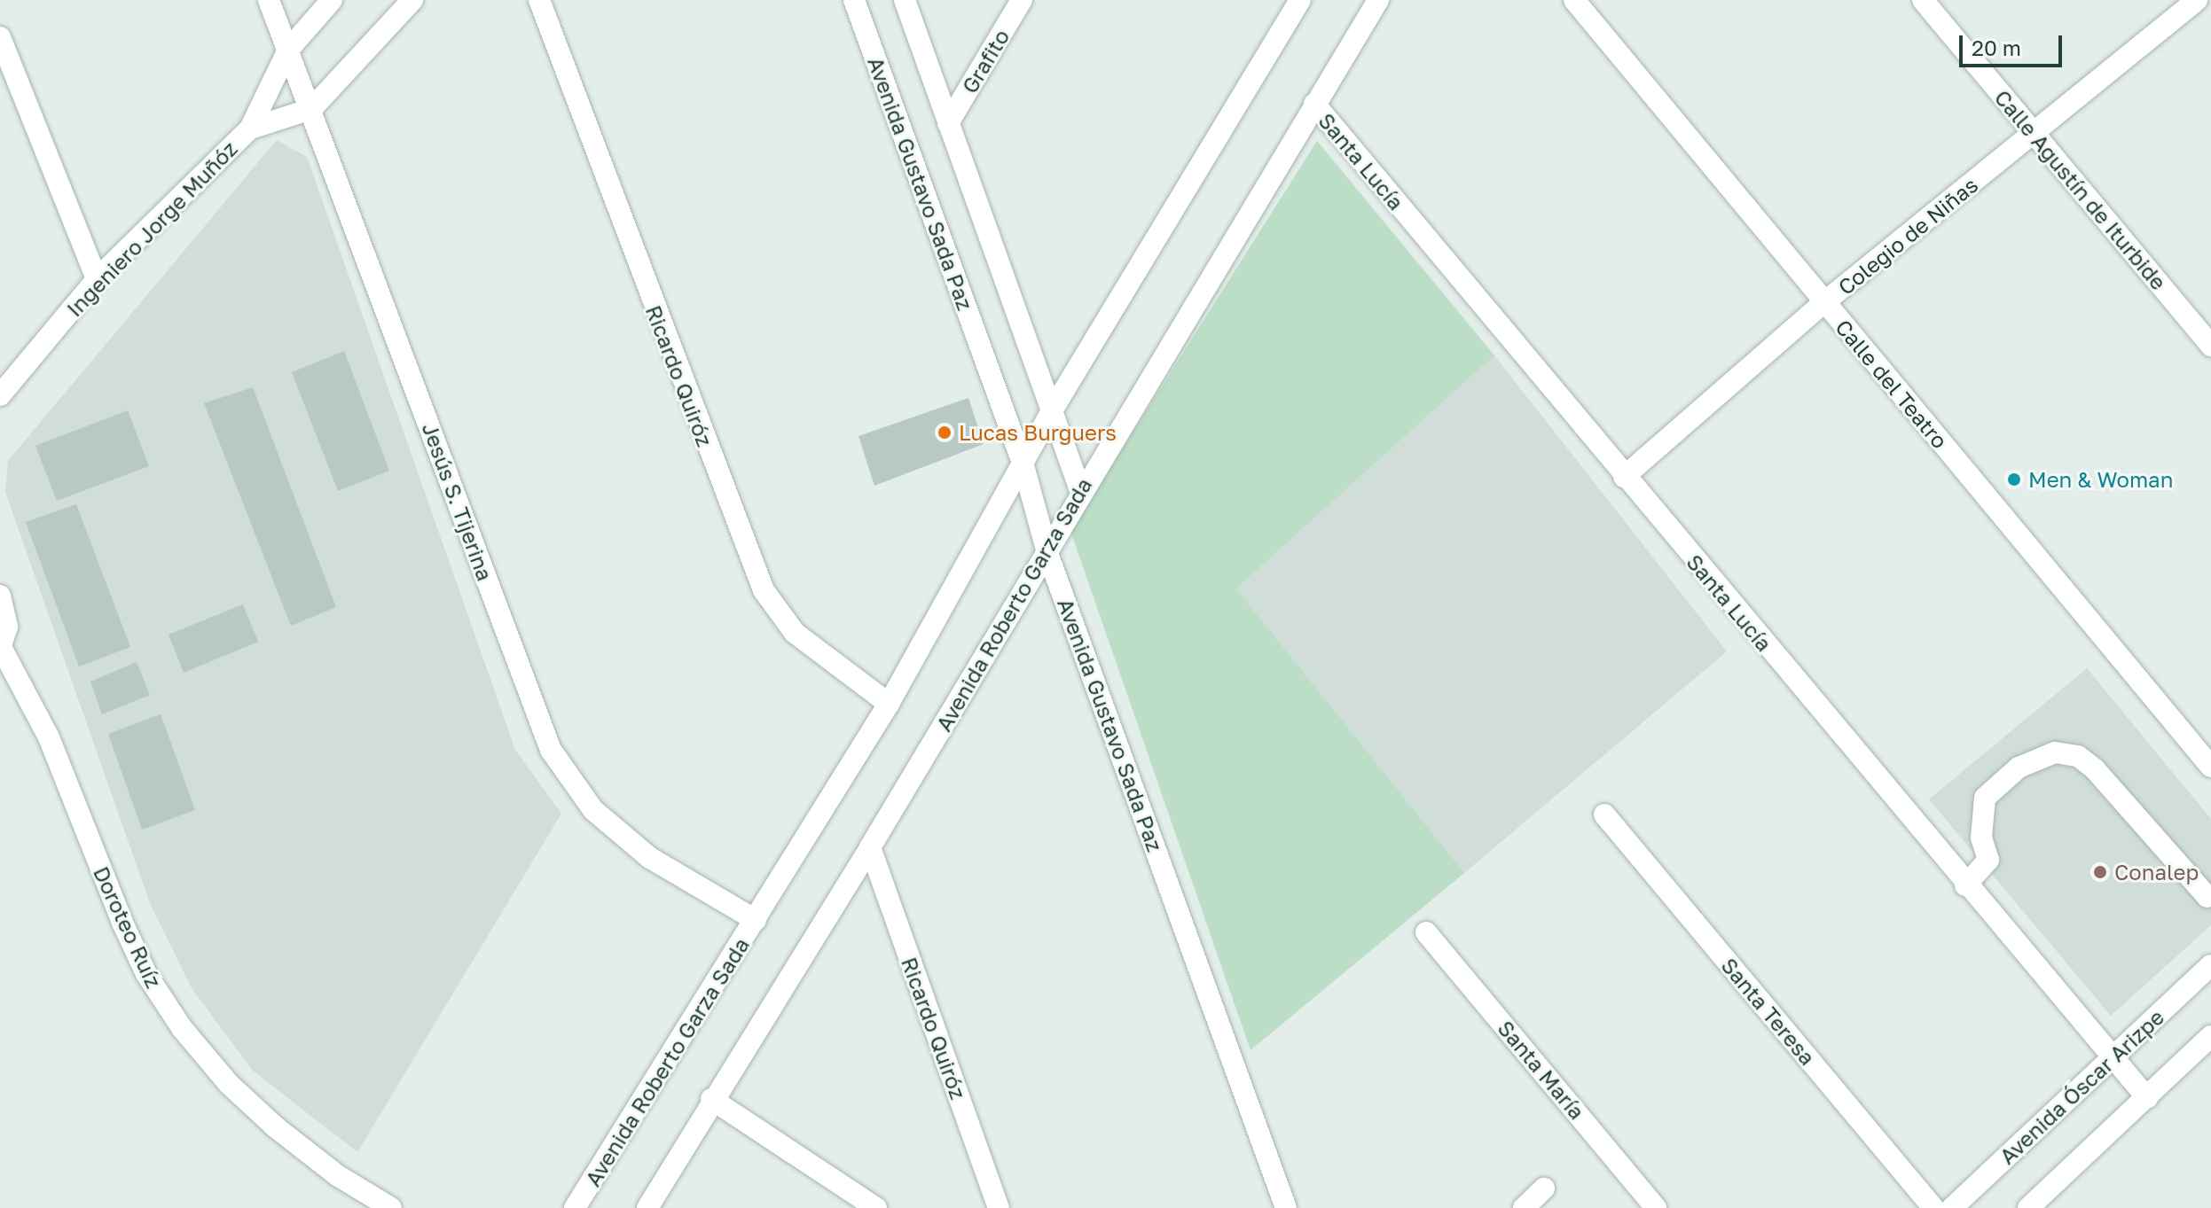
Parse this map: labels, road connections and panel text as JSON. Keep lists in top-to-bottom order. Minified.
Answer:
{"streets":{"street":["Grafito","Santa Lucía","Avenida Gustavo Sada Paz","Calle Agustín de Iturbide","Ingeniero Jorge Muñóz","Colegio de Niñas","Ricardo Quiróz","Calle del Teatro","Jesús S. Tijerina","Avenida Roberto Garza Sada","Doroteo Ruíz","Santa Teresa","Santa María","Avenida Óscar Arizpe"]},"crossings":[["Santa Lucía","Colegio de Niñas"],["Santa Lucía","Avenida Roberto Garza Sada"],["Santa Lucía","Avenida Óscar Arizpe"],["Avenida Gustavo Sada Paz","Avenida Roberto Garza Sada"],["Calle Agustín de Iturbide","Colegio de Niñas"],["Ingeniero Jorge Muñóz","Jesús S. Tijerina"],["Colegio de Niñas","Calle del Teatro"],["Ricardo Quiróz","Avenida Roberto Garza Sada"],["Jesús S. Tijerina","Avenida Roberto Garza Sada"]],"places":["Lucas Burguers","Men & Woman","Conalep"],"scale_bar":"20 m"}
